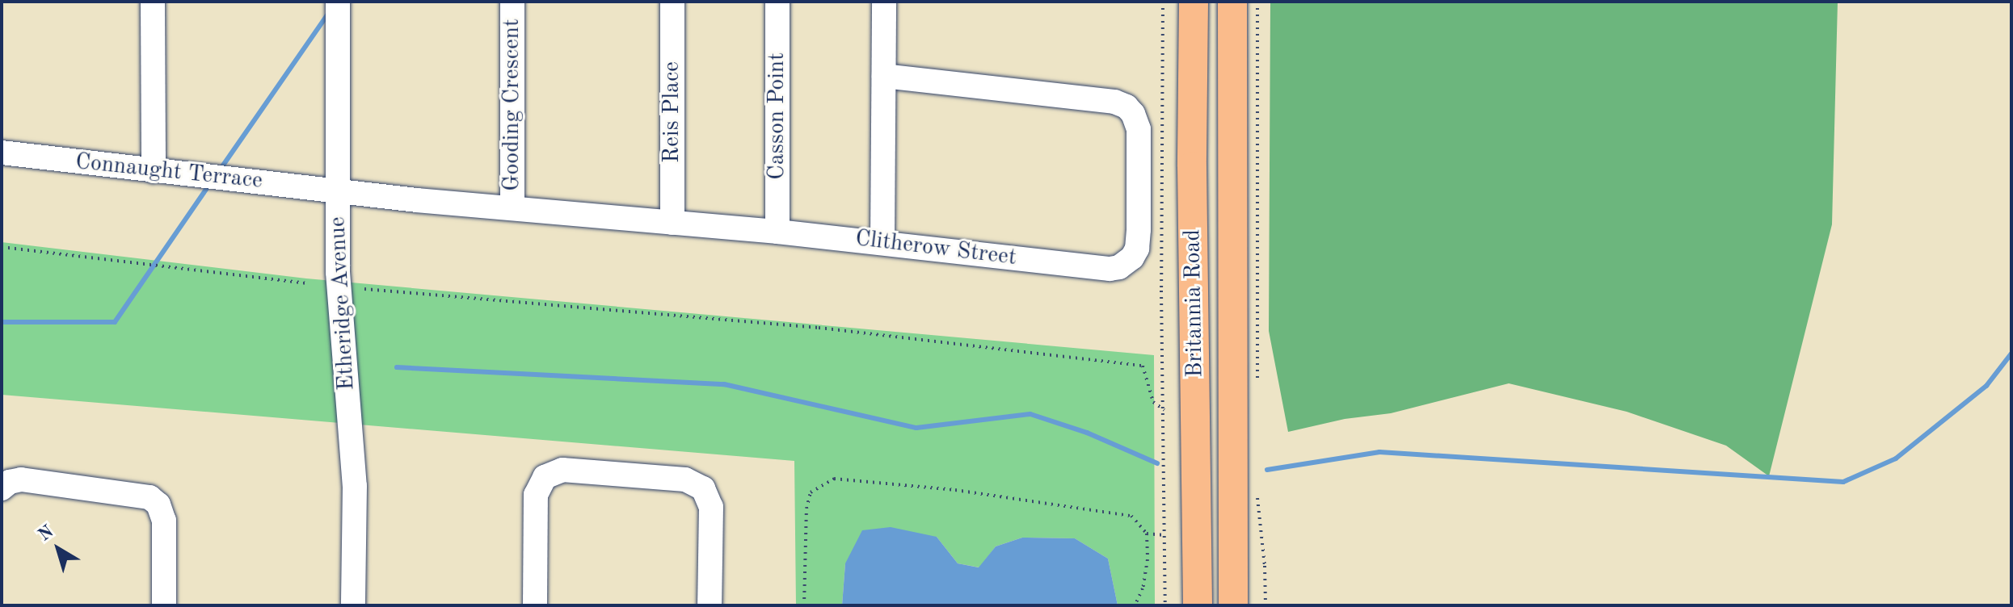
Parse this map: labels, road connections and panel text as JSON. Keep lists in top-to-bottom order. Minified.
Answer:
{"streets":{"main road":["Britannia Road"],"street":["Gooding Crescent","Reis Place","Casson Point","Connaught Terrace","Clitherow Street","Etheridge Avenue"]},"crossings":[["Gooding Crescent","Clitherow Street"],["Reis Place","Clitherow Street"],["Casson Point","Clitherow Street"],["Connaught Terrace","Clitherow Street"],["Connaught Terrace","Etheridge Avenue"],["Clitherow Street","Etheridge Avenue"]],"north":"top left"}
